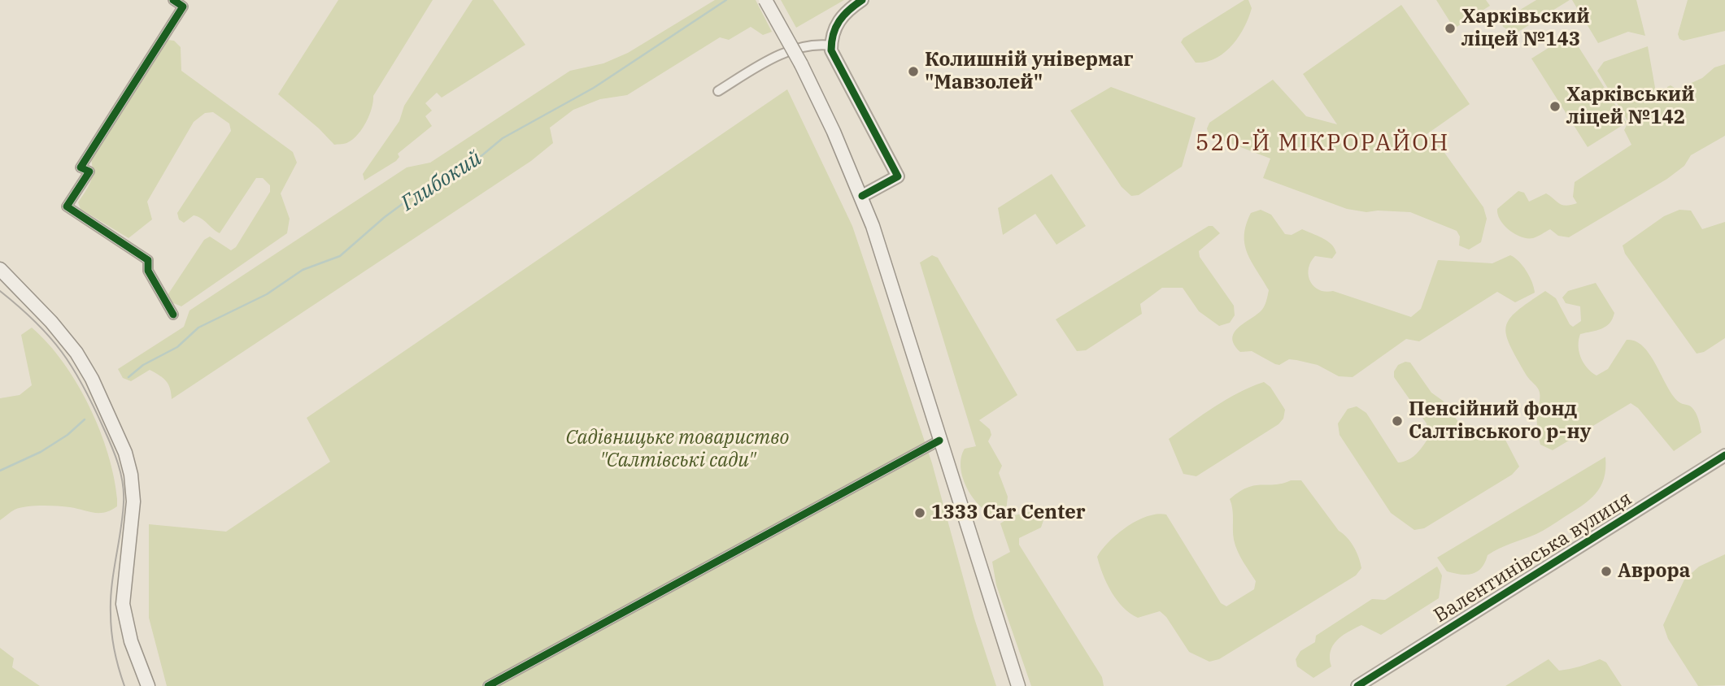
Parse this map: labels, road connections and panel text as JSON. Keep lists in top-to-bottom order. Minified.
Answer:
{"streets":{"street":["Валентинівська вулиця"]},"districts":["520-Й МІКРОРАЙОН"],"water":["Глибокий"],"parks":["Садівницьке товариство \"Салтівські сади\""],"places":["Харківьский ліцей №143","Колишній універмаг \"Мавзолей\"","Харківський ліцей №142","Пенсійний фонд Салтівського р-ну","1333 Car Center","Аврора"]}
